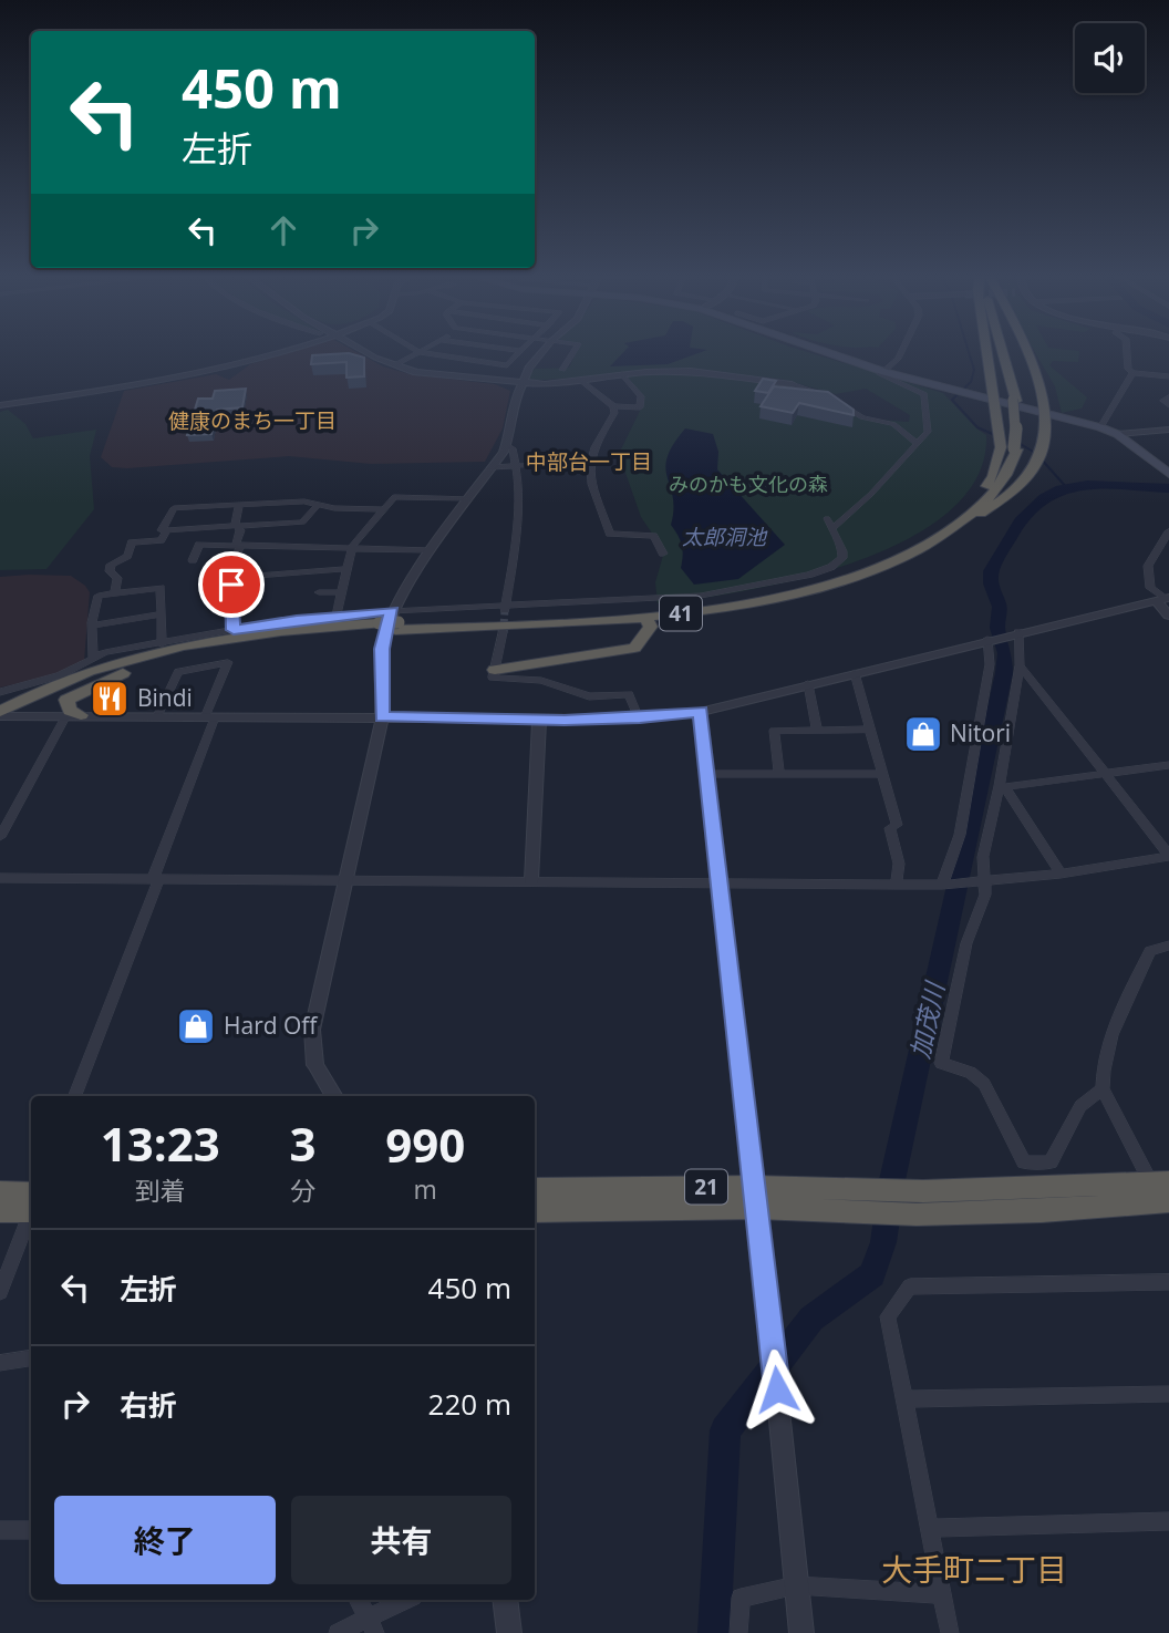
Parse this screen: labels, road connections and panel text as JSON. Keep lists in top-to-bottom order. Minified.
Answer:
{"streets":{"highway":["41","21"]},"districts":["健康のまち一丁目","中部台一丁目","大手町二丁目"],"water":["太郎洞池","加茂川"],"parks":["みのかも文化の森"],"places":{"restaurant":["Bindi"],"shop":["Nitori","Hard Off"]},"page":{"turn":["450 m","左折"],"eta":["13:23","到着","3","分","990","m"],"list":[{"name":"左折","value":"450 m"},{"name":"右折","value":"220 m"}],"buttons":["終了","共有"]}}
